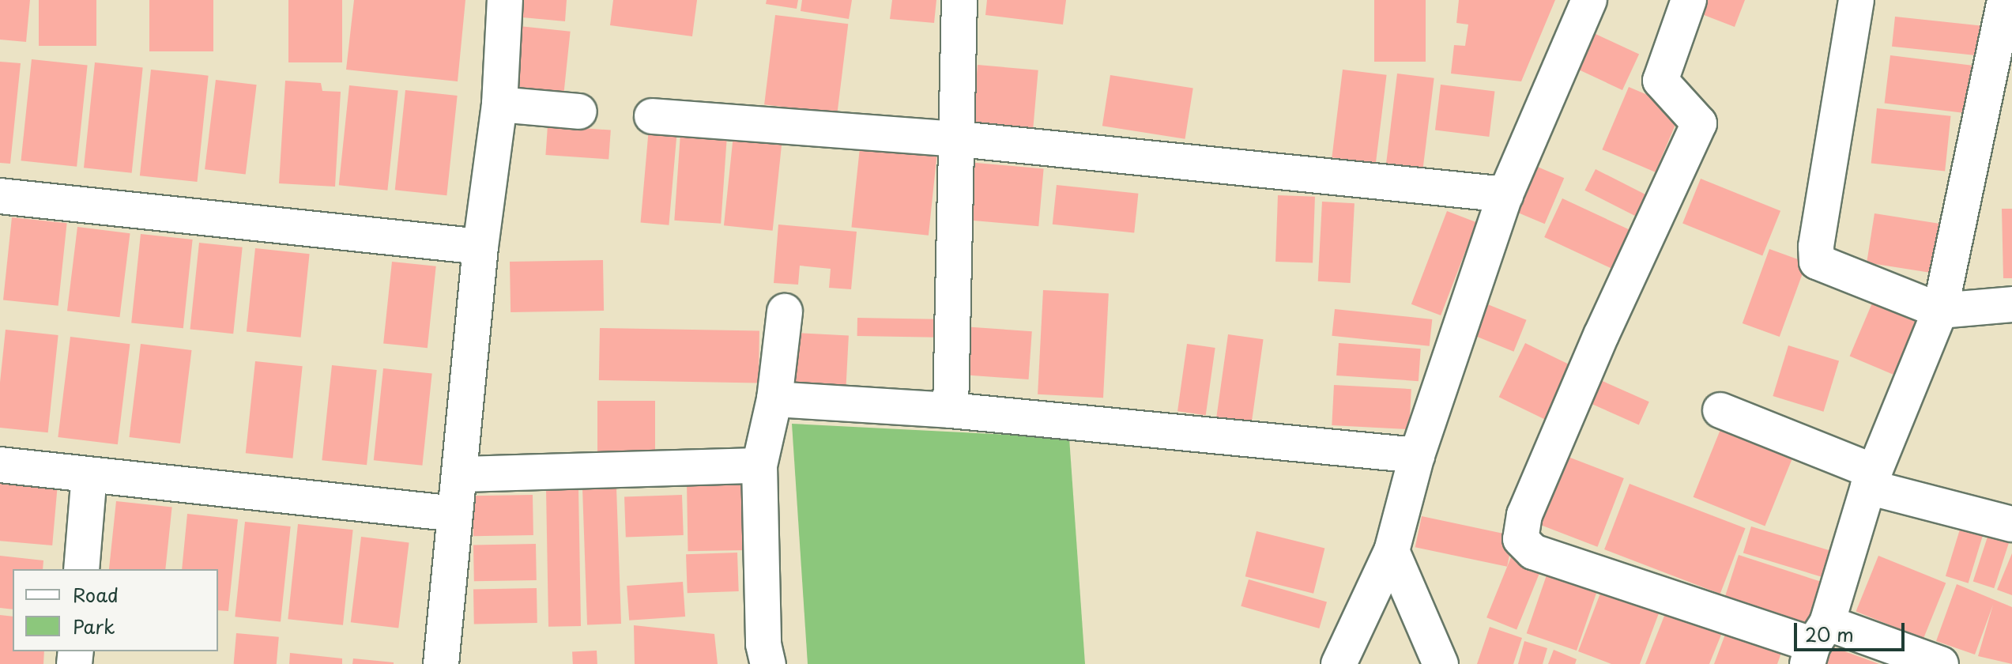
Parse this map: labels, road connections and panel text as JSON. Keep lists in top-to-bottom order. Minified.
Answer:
{"legend":["Road","Park"],"scale_bar":"20 m"}
